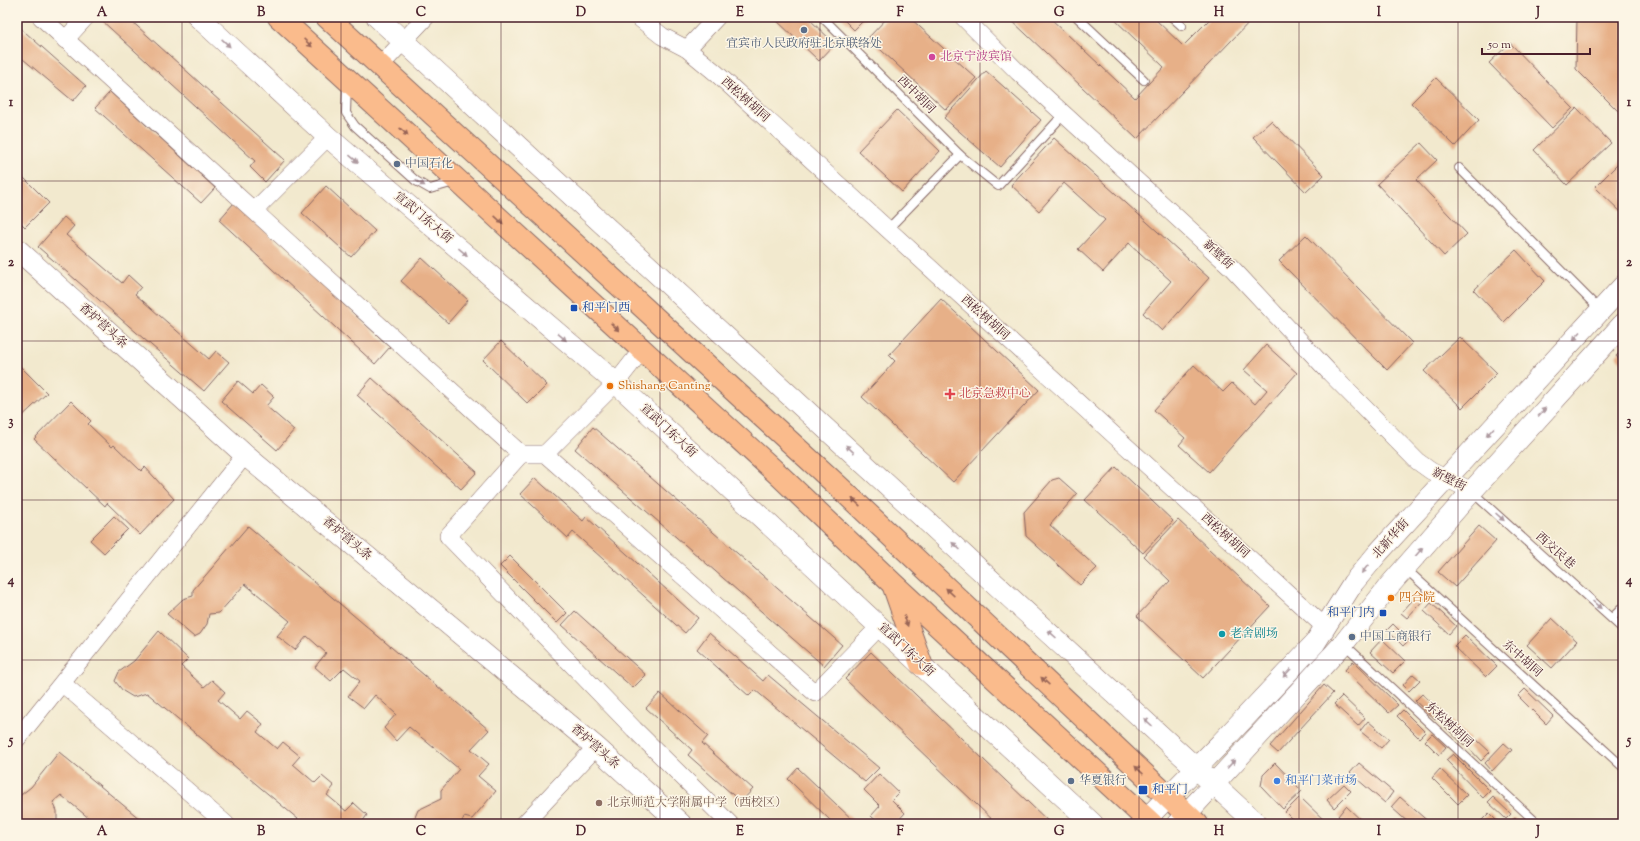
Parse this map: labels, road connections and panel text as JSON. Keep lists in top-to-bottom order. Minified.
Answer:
{"streets":{"street":["西松树胡同","宣武门东大街","新壁街","香炉营头条","北新华街"],"lane":["西中胡同","西交民巷","东中胡同","东松树胡同"]},"crossings":[["西中胡同","新壁街"],["西松树胡同","北新华街"],["新壁街","北新华街"],["新壁街","西交民巷"]],"one_way":["西交民巷"],"places":{"other":["宜宾市人民政府驻北京联络处","北京宁波宾馆","中国石化","Shishang Canting","四合院","老舍剧场","中国工商银行","华夏银行","和平门菜市场","北京师范大学附属中学（西校区）"],"transit":["和平门西","和平门内","和平门"],"health":["北京急救中心"]},"scale_bar":"50 m","grid":{"columns":["A","B","C","D","E","F","G","H","I","J"],"rows":["1","2","3","4","5"]}}
